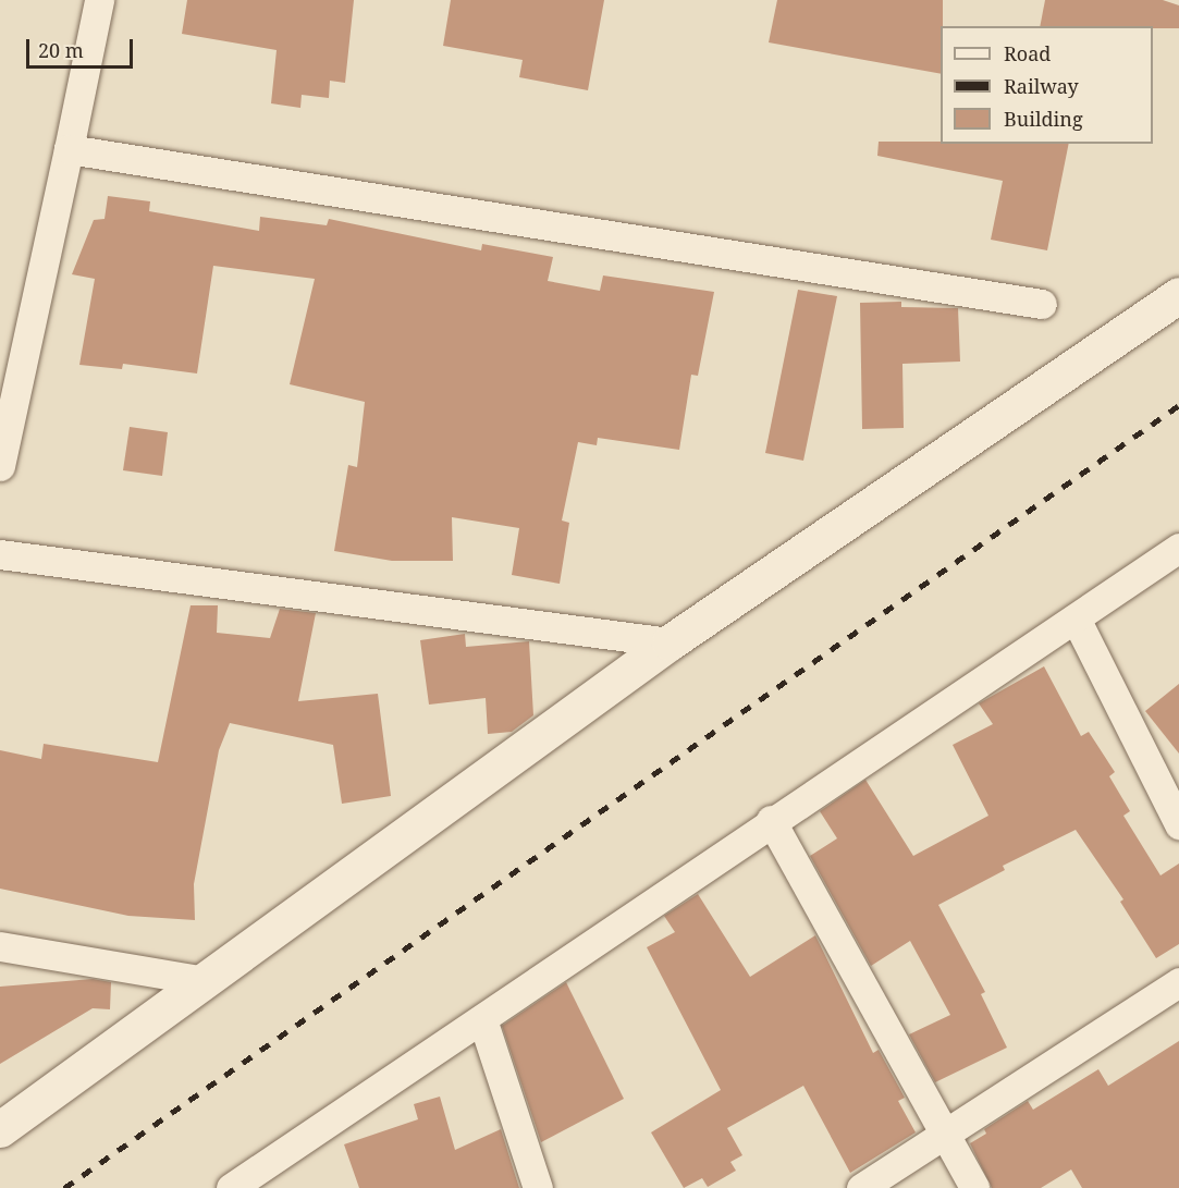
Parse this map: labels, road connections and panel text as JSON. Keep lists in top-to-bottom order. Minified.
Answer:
{"legend":["Road","Railway","Building"],"scale_bar":"20 m"}
